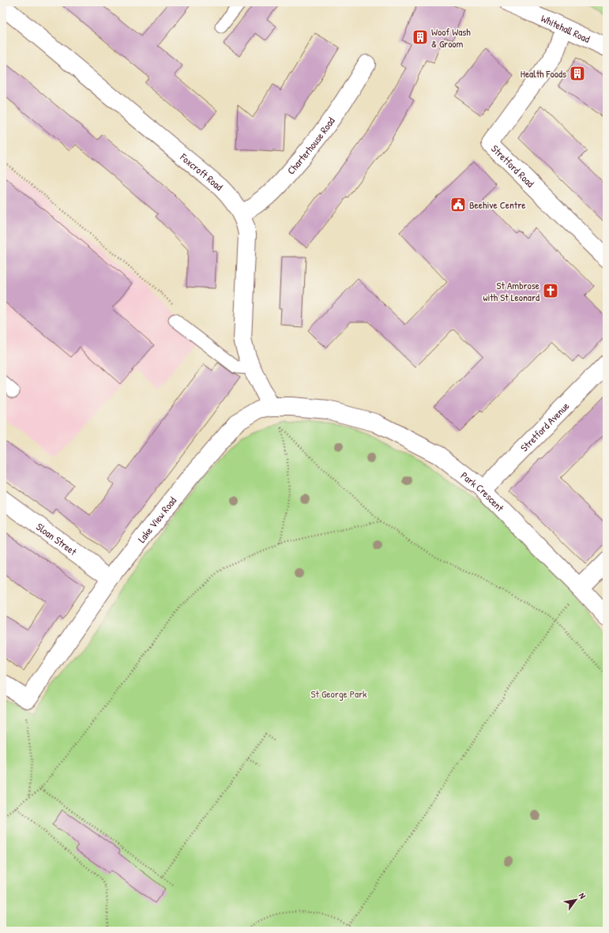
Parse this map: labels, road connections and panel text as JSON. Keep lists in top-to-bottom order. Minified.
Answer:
{"streets":{"street":["Whitehall Road","Charterhouse Road","Stretford Road","Foxcroft Road","Stretford Avenue","Park Crescent","Lake View Road","Sloan Street"]},"crossings":[["Whitehall Road","Stretford Road"],["Charterhouse Road","Foxcroft Road"],["Foxcroft Road","Lake View Road"],["Stretford Avenue","Park Crescent"],["Park Crescent","Lake View Road"],["Lake View Road","Sloan Street"]],"parks":["St George Park"],"places":{"building":["Woof Wash & Groom","Health Foods"],"public building":["Beehive Centre"],"church":["St Ambrose with St Leonard"]},"north":"top right"}
